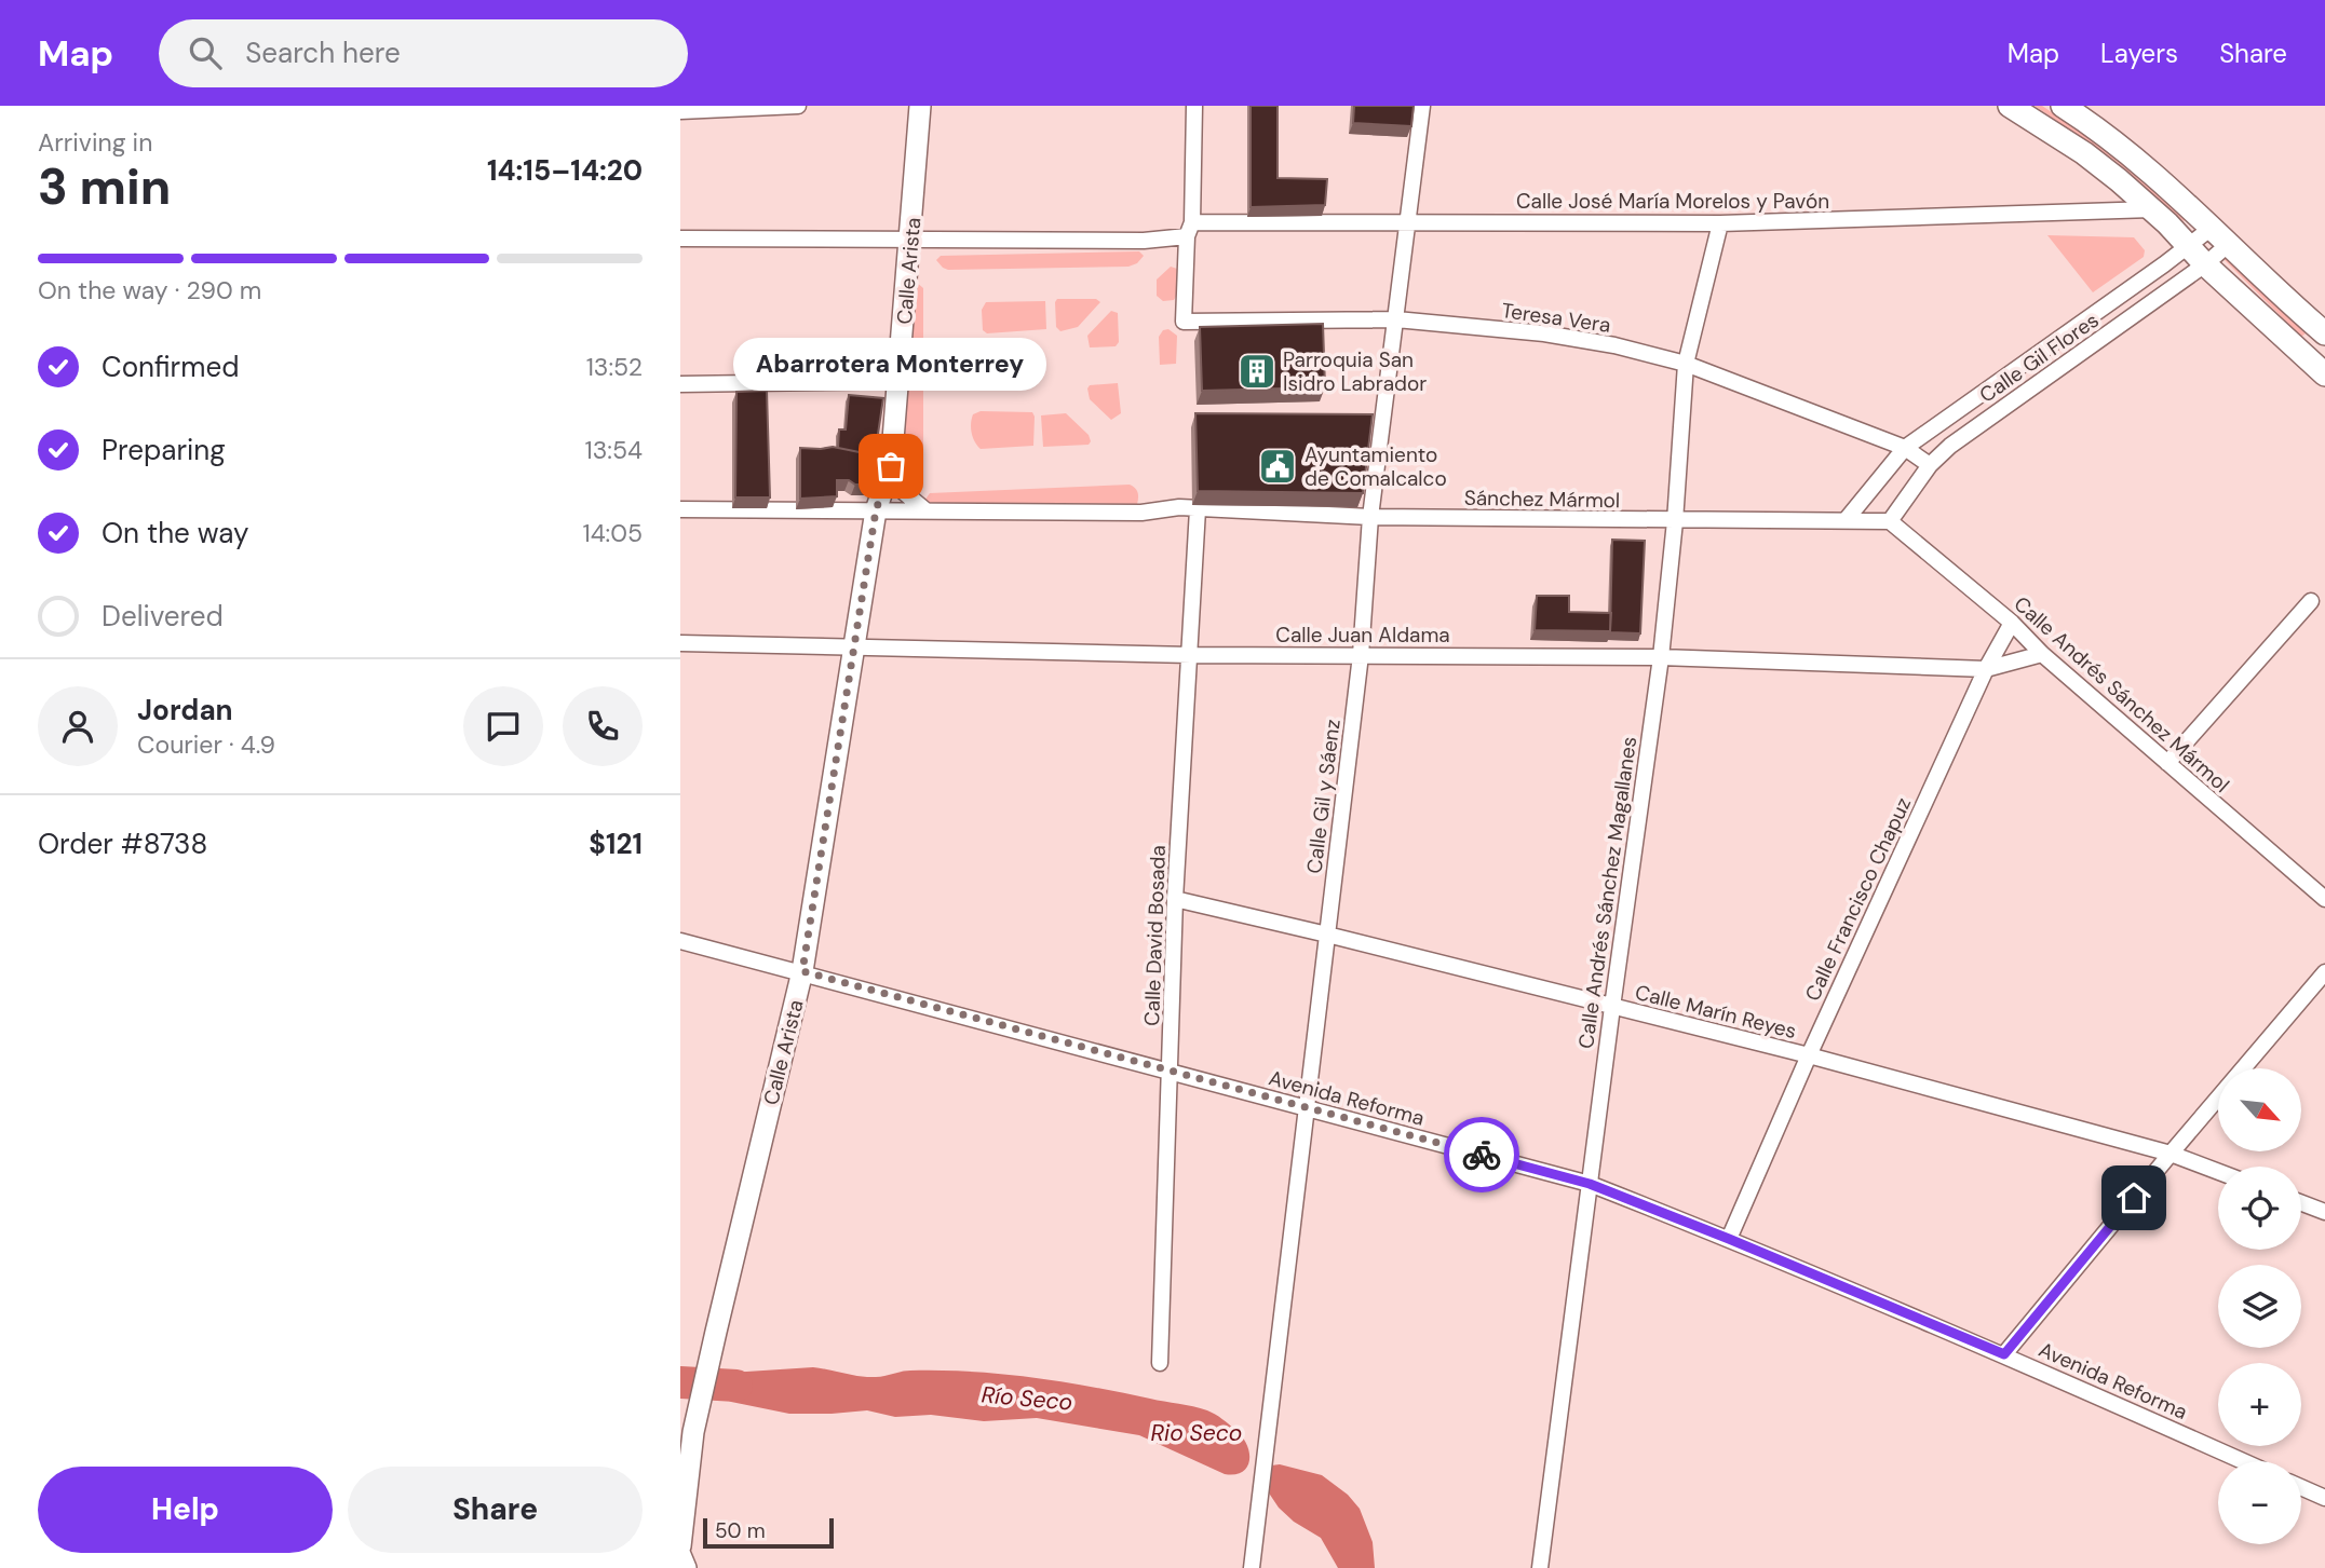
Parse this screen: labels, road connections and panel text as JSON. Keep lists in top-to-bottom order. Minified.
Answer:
{"streets":{"street":["Calle José María Morelos y Pavón","Calle Arista","Teresa Vera","Calle Gil Flores","Sánchez Mármol","Calle Juan Aldama","Calle Andrés Sánchez Mármol","Calle Gil y Sáenz","Calle Andrés Sánchez Magallanes","Calle Francisco Chapuz","Calle David Bosada","Calle Marín Reyes","Avenida Reforma"]},"crossings":[["Calle José María Morelos y Pavón","Calle Arista"],["Calle José María Morelos y Pavón","Teresa Vera"],["Calle José María Morelos y Pavón","Calle Gil y Sáenz"],["Calle José María Morelos y Pavón","Calle Andrés Sánchez Magallanes"],["Calle Arista","Sánchez Mármol"],["Calle Arista","Calle Juan Aldama"],["Calle Arista","Avenida Reforma"],["Teresa Vera","Calle Gil Flores"],["Teresa Vera","Calle Gil y Sáenz"],["Teresa Vera","Calle Andrés Sánchez Magallanes"],["Calle Gil Flores","Sánchez Mármol"],["Calle Gil Flores","Calle Andrés Sánchez Mármol"],["Sánchez Mármol","Calle Andrés Sánchez Mármol"],["Sánchez Mármol","Calle Gil y Sáenz"],["Sánchez Mármol","Calle Andrés Sánchez Magallanes"],["Sánchez Mármol","Calle David Bosada"],["Calle Juan Aldama","Calle Andrés Sánchez Mármol"],["Calle Juan Aldama","Calle Gil y Sáenz"],["Calle Juan Aldama","Calle Andrés Sánchez Magallanes"],["Calle Juan Aldama","Calle Francisco Chapuz"],["Calle Juan Aldama","Calle David Bosada"],["Calle Andrés Sánchez Mármol","Calle Francisco Chapuz"],["Calle Gil y Sáenz","Calle Marín Reyes"],["Calle Gil y Sáenz","Avenida Reforma"],["Calle Andrés Sánchez Magallanes","Calle Marín Reyes"],["Calle Andrés Sánchez Magallanes","Avenida Reforma"],["Calle Francisco Chapuz","Calle Marín Reyes"],["Calle Francisco Chapuz","Avenida Reforma"],["Calle David Bosada","Calle Marín Reyes"],["Calle David Bosada","Avenida Reforma"]],"water":["Río Seco","Rio Seco"],"places":{"building":["Parroquia San Isidro Labrador"],"other":["Abarrotera Monterrey"],"public building":["Ayuntamiento de Comalcalco"]},"scale_bar":"50 m","north":"bottom right","page":{"header":"Map","search":"Search here","nav":["Map","Layers","Share"],"heading":["3 min","Arriving in","14:15–14:20"],"panel":["Jordan","Courier · 4.9","Order #8738","$121"],"bar":"On the way · 290 m","list":[["Confirmed","13:52"],["Preparing","13:54"],["On the way","14:05"],"Delivered"],"bubble":"Abarrotera Monterrey","map_buttons":["+","−"],"buttons":["Help","Share"],"scale":"50 m"}}
